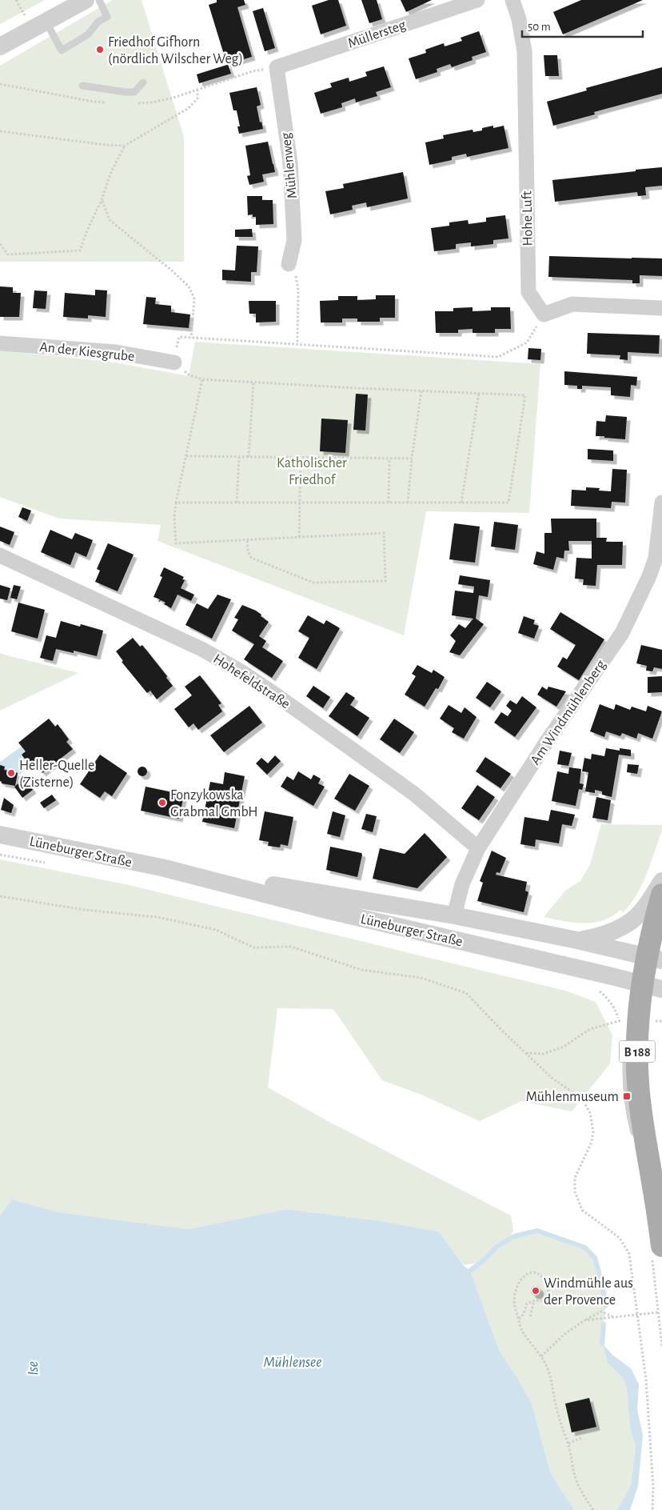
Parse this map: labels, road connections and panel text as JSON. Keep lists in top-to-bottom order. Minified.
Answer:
{"streets":{"main road":["B 188"],"street":["Müllersteg","Mühlenweg","Hohe Luft","An der Kiesgrube","Hohefeldstraße","Am Windmühlenberg","Lüneburger Straße"]},"crossings":[["Müllersteg","Mühlenweg"],["Hohefeldstraße","Am Windmühlenberg"],["Am Windmühlenberg","Lüneburger Straße"],["Lüneburger Straße","B 188"]],"water":["Mühlensee","Ise"],"parks":["Katholischer Friedhof"],"places":{"other":["Friedhof Gifhorn (nördlich Wilscher Weg)","Heller-Quelle (Zisterne)","Fonzykowska Grabmal GmbH","Windmühle aus der Provence"],"transit":["Mühlenmuseum"]},"scale_bar":"50 m"}
